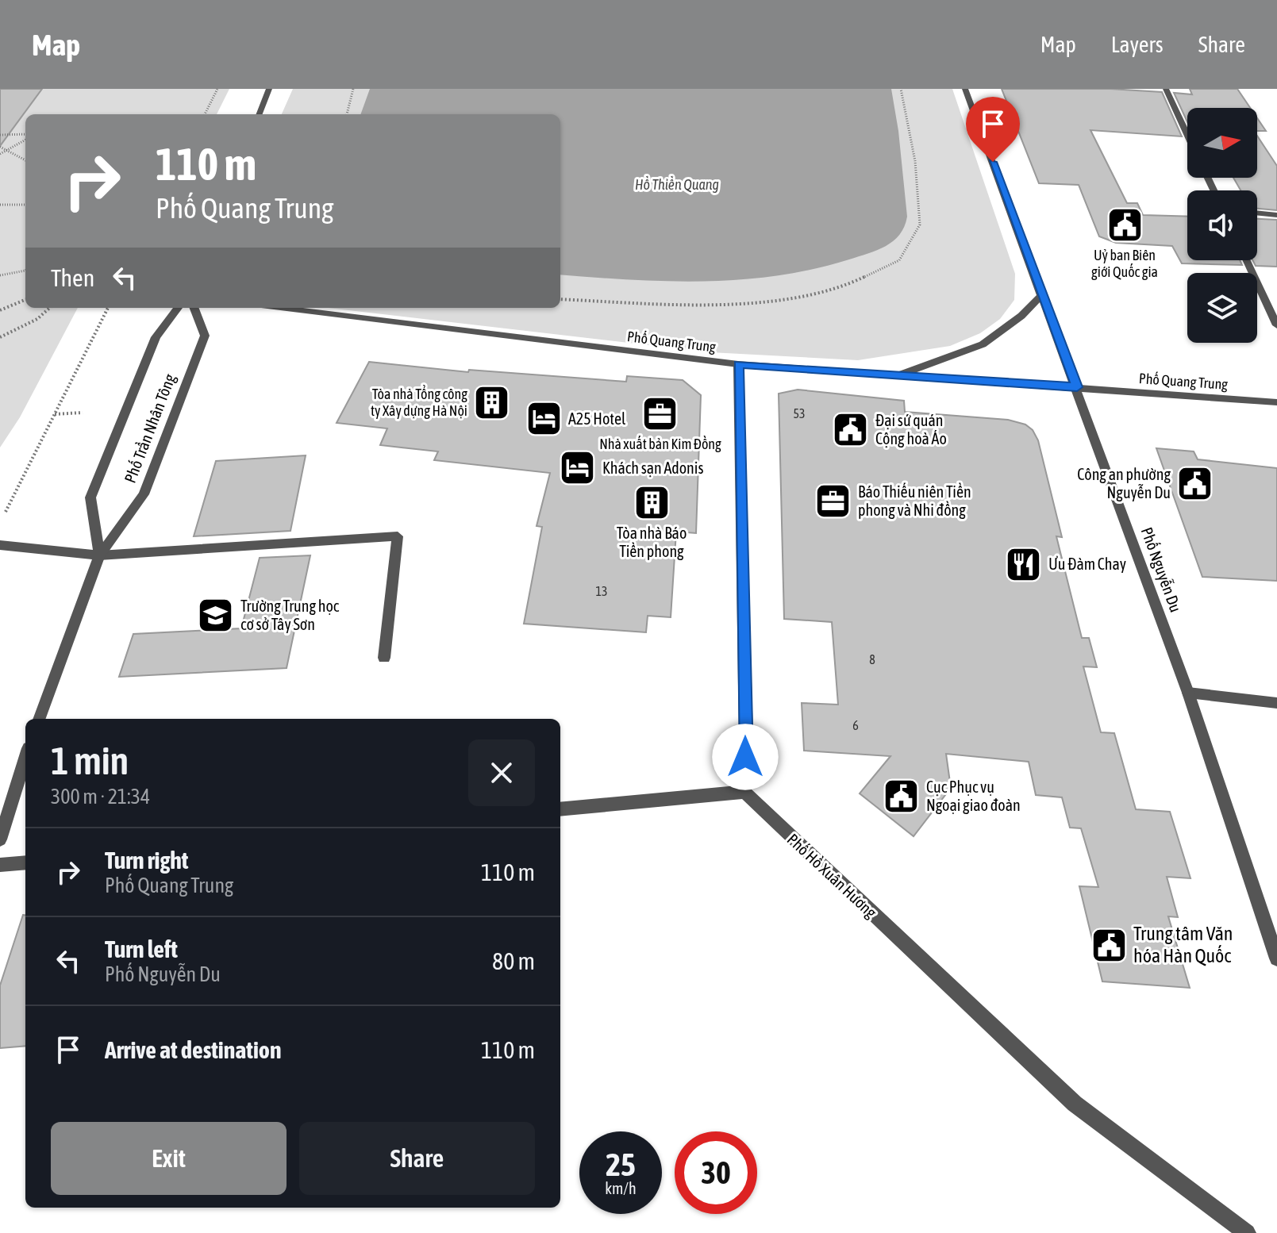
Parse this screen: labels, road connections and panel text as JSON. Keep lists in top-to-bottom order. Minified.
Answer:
{"streets":{"street":["Phố Quang Trung","Phố Trần Nhân Tông","Phố Nguyễn Du","Phố Hồ Xuân Hương"]},"crossings":[["Phố Quang Trung","Phố Nguyễn Du"]],"water":["Hồ Thiền Quang"],"places":{"public building":["Uỷ ban Biên giới Quốc gia","Đại sứ quán Cộng hoà Áo","Công an phường Nguyễn Du","Cục Phục vụ Ngoại giao đoàn","Trung tâm Văn hóa Hàn Quốc"],"building":["Tòa nhà Tổng công ty Xây dựng Hà Nội","Tòa nhà Báo Tiền phong"],"office":["Nhà xuất bản Kim Đồng","Báo Thiếu niên Tiền phong và Nhi đồng"],"hotel":["A25 Hotel","Khách sạn Adonis"],"restaurant":["Ưu Đàm Chay"],"school or university":["Trường Trung học cơ sở Tây Sơn"]},"house_numbers":["53","13","8","6"],"north":"right","page":{"header":"Map","nav":["Map","Layers","Share"],"turn":["110 m","Phố Quang Trung"],"then":"Then","heading":["1 min","300 m · 21:34"],"list":[{"name":"Turn right","note":"Phố Quang Trung","value":"110 m"},{"name":"Turn left","note":"Phố Nguyễn Du","value":"80 m"},{"name":"Arrive at destination","value":"110 m"}],"buttons":["Exit","Share"],"speed":"25 km/h","limit":"30"}}
